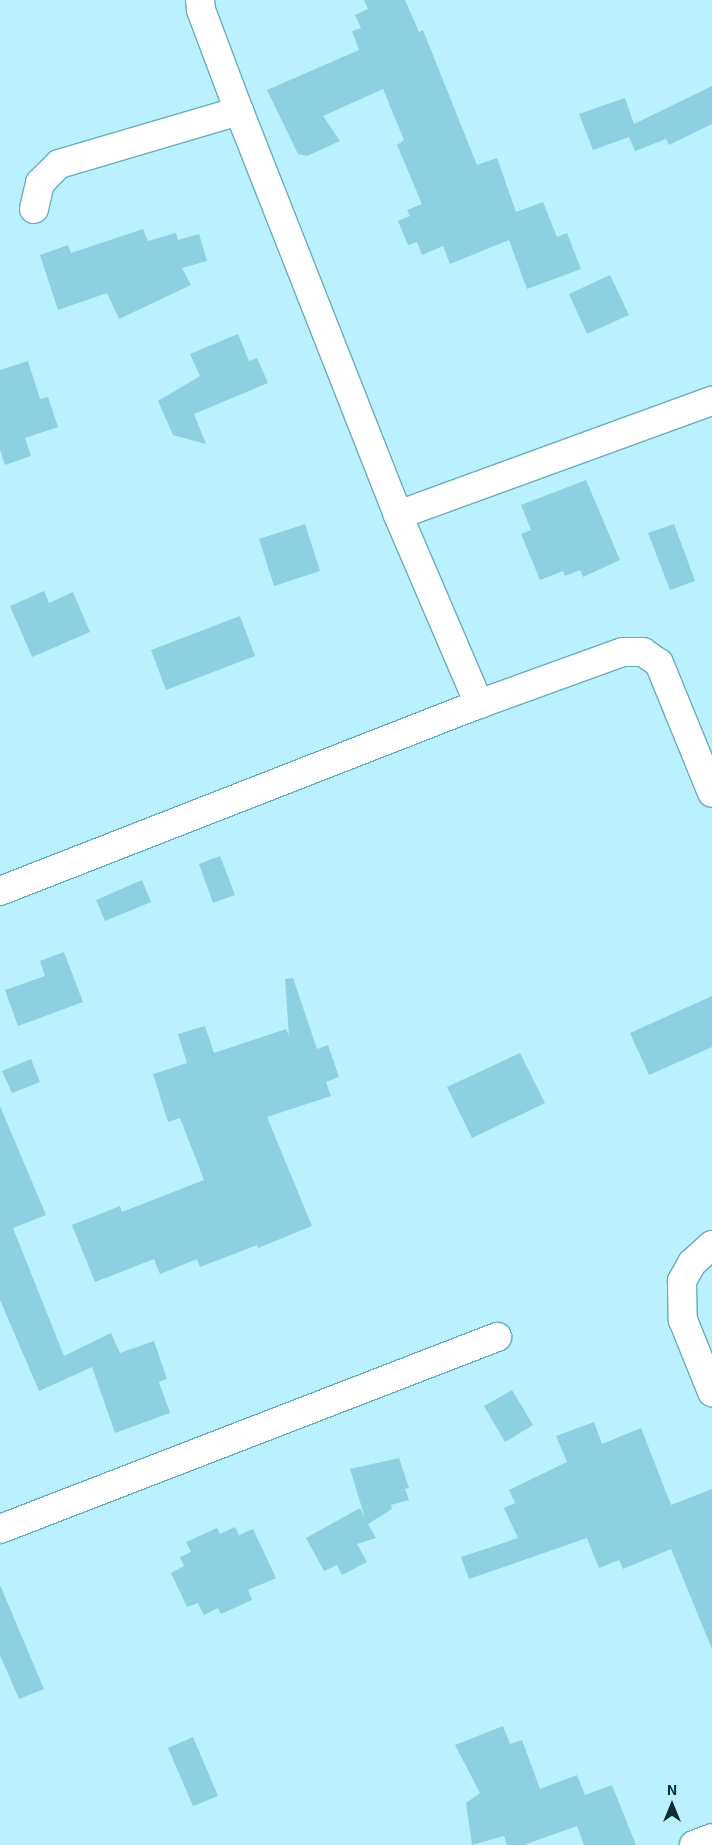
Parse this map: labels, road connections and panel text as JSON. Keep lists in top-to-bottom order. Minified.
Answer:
{"north":"top"}
